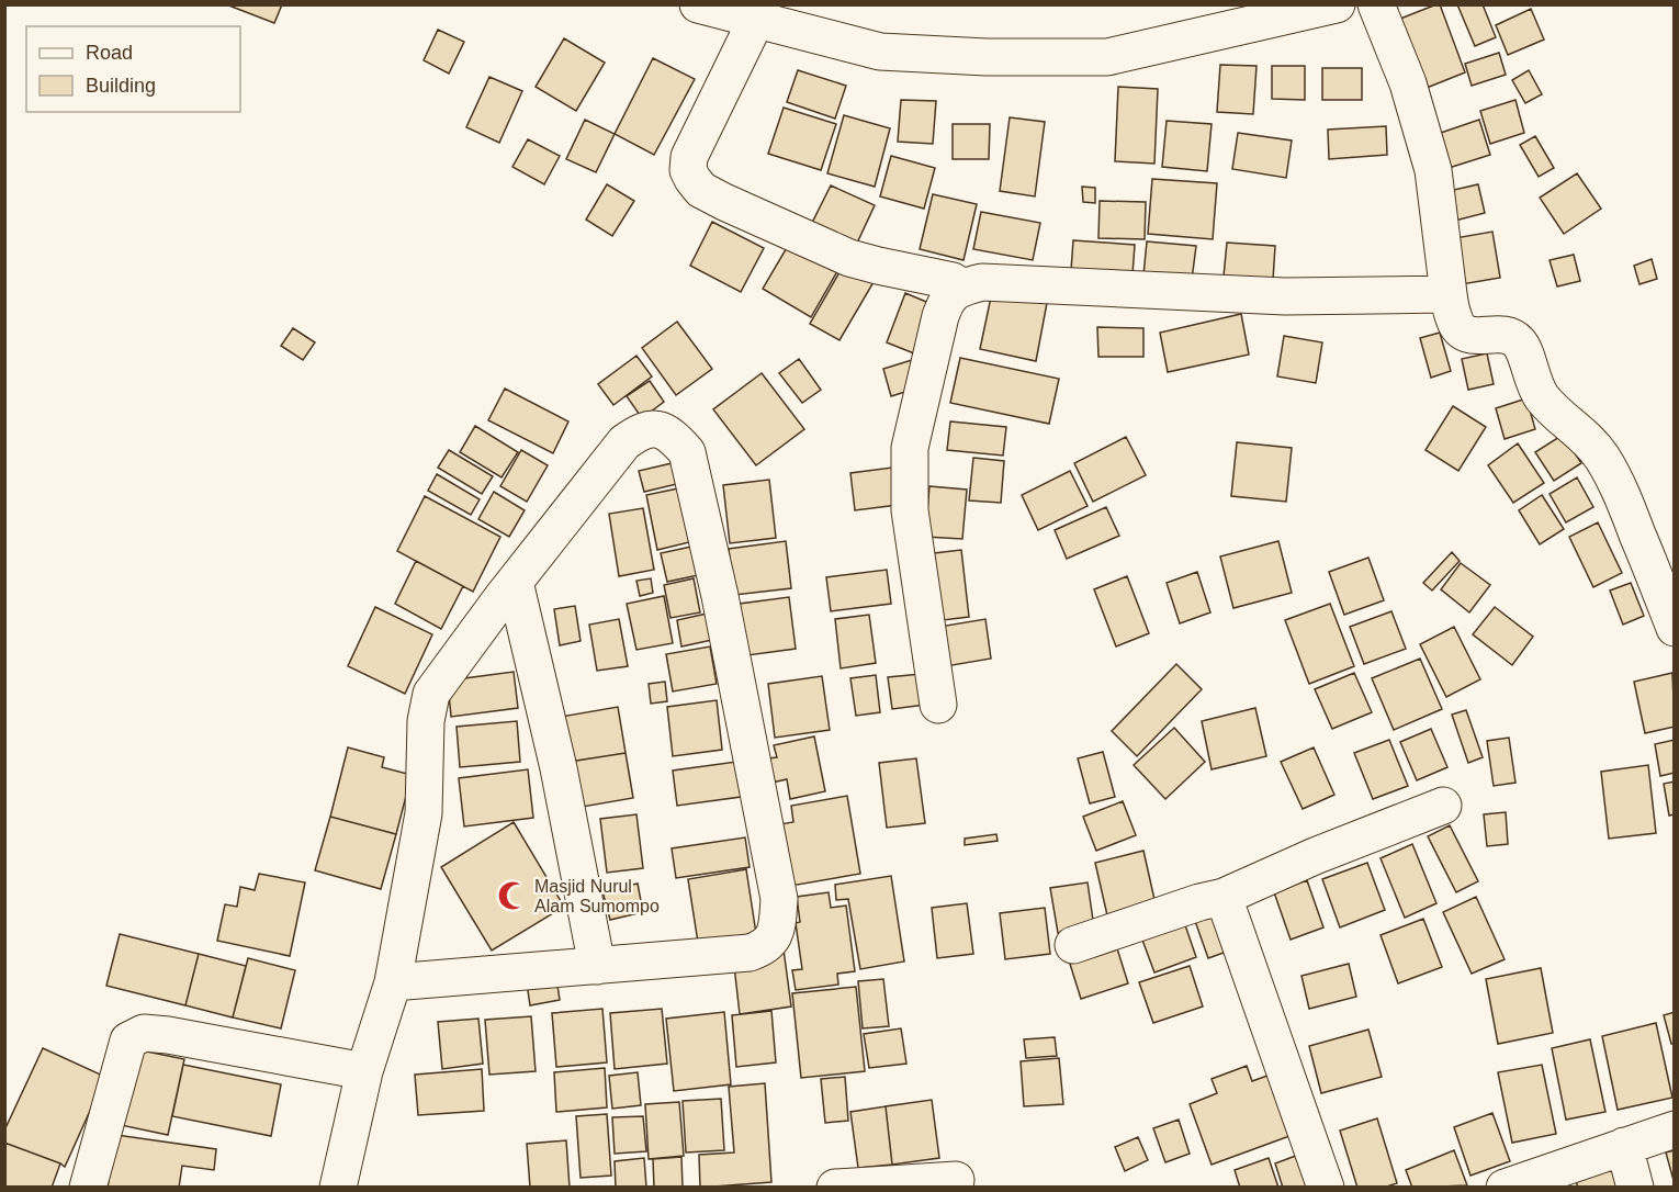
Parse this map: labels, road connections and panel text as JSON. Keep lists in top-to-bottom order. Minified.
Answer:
{"places":{"mosque":["Masjid Nurul Alam Sumompo"]},"legend":["Road","Building"]}
